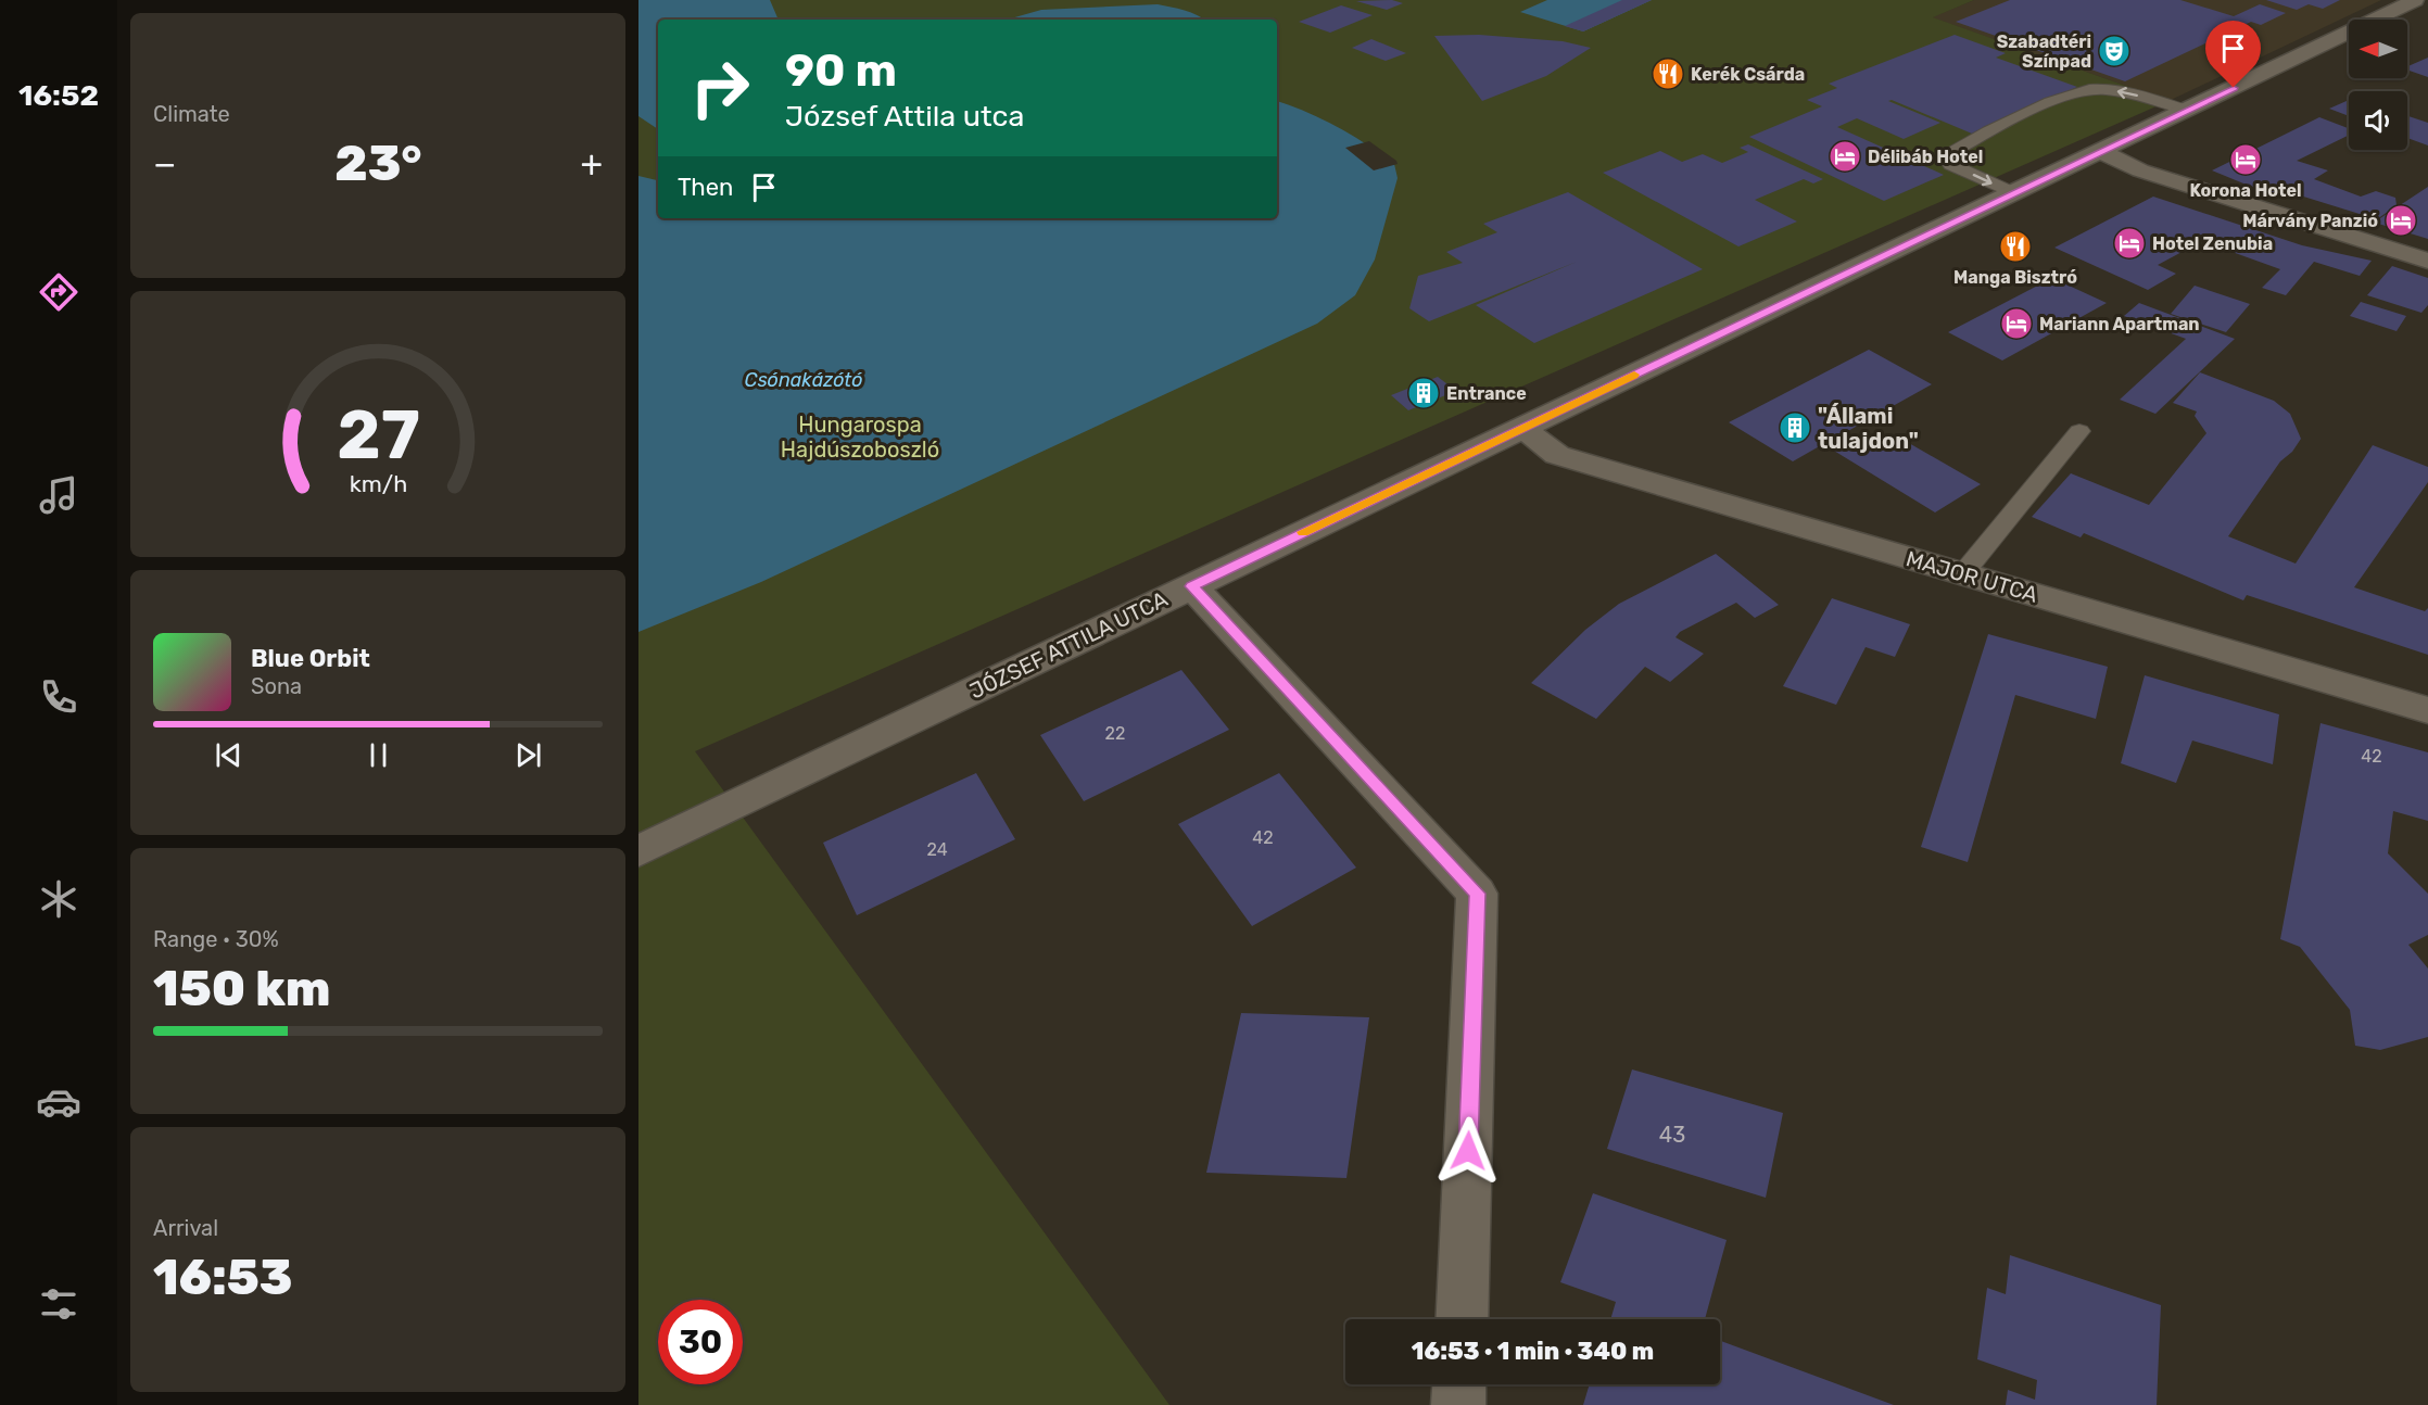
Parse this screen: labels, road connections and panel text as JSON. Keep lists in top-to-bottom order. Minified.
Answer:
{"streets":{"street":["MAJOR UTCA","JÓZSEF ATTILA UTCA"]},"crossings":[["MAJOR UTCA","JÓZSEF ATTILA UTCA"]],"water":["Csónakázótó"],"parks":["Hungarospa Hajdúszoboszló"],"places":{"theatre":["Szabadtéri Színpad"],"restaurant":["Kerék Csárda","Manga Bisztró"],"hotel":["Délibáb Hotel","Korona Hotel","Márvány Panzió","Hotel Zenubia","Mariann Apartman"],"building":["Entrance","\"Állami tulajdon\""]},"house_numbers":["22","42","42","24","43"],"north":"left","page":{"tabs":"16:52","tile":["Climate",["Range · 30%","150 km"],["Arrival","16:53"]],"turn":["90 m","József Attila utca"],"heat":["−","23°","+"],"then":"Then","song":["Blue Orbit","Sona"],"limit":"30","trip":"16:53 · 1 min · 340 m","gauge":["27","km/h"]}}
